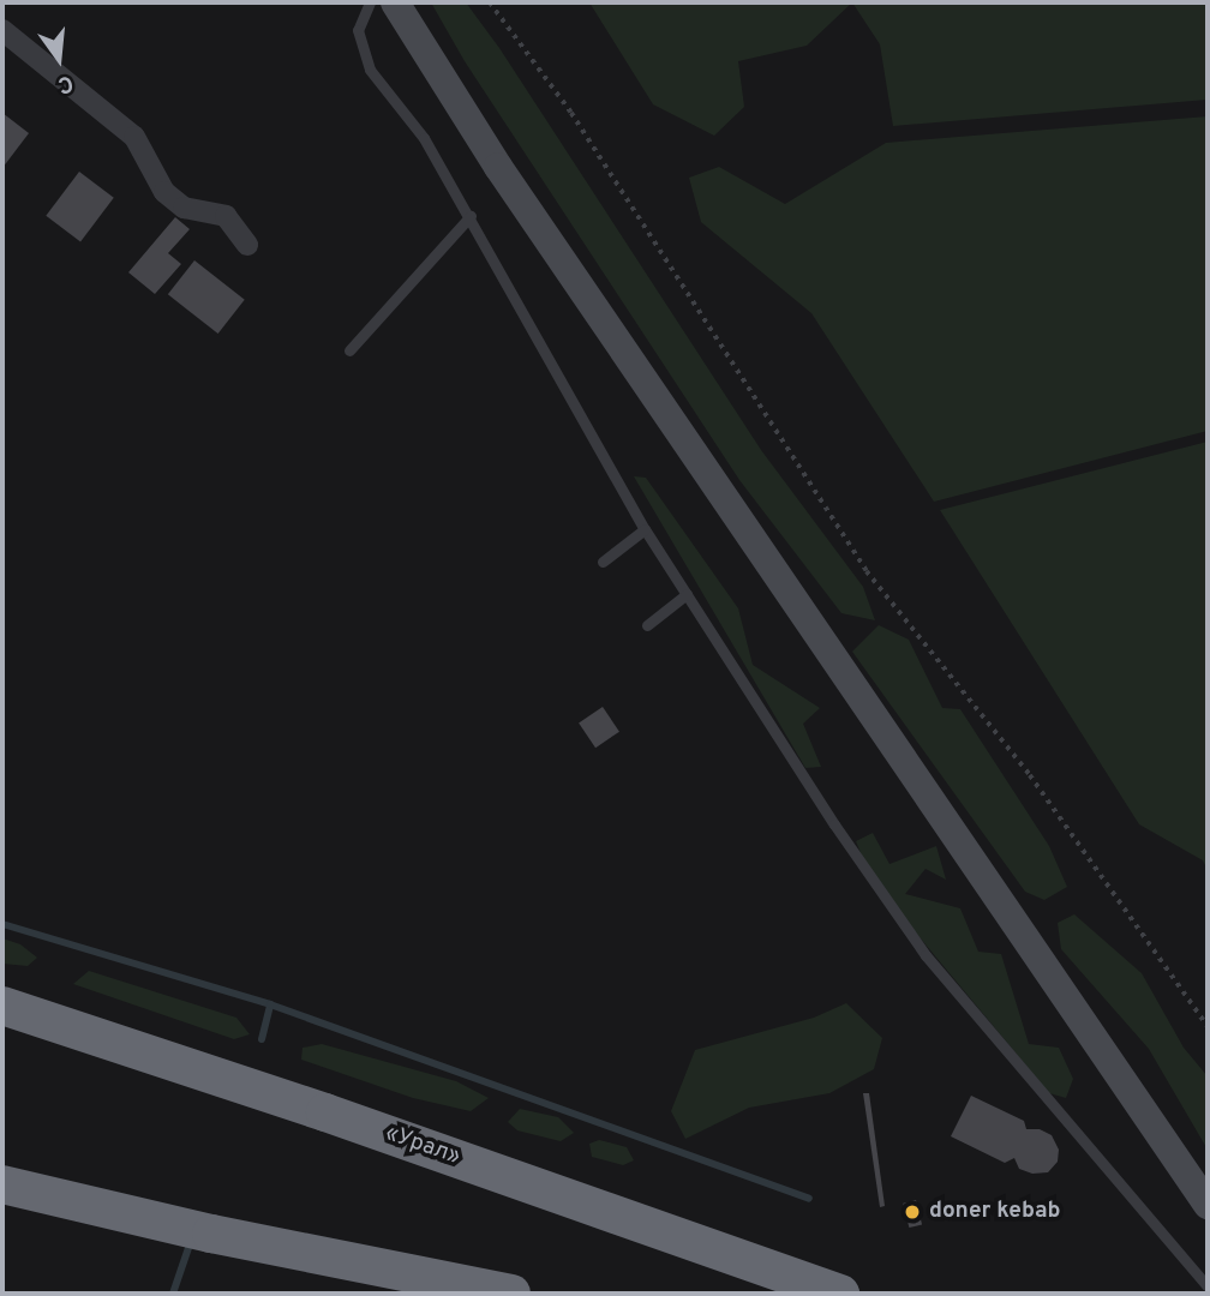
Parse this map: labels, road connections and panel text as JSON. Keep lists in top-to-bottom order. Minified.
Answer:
{"streets":{"highway":["«Урал»"]},"places":["doner kebab"],"north":"bottom"}
